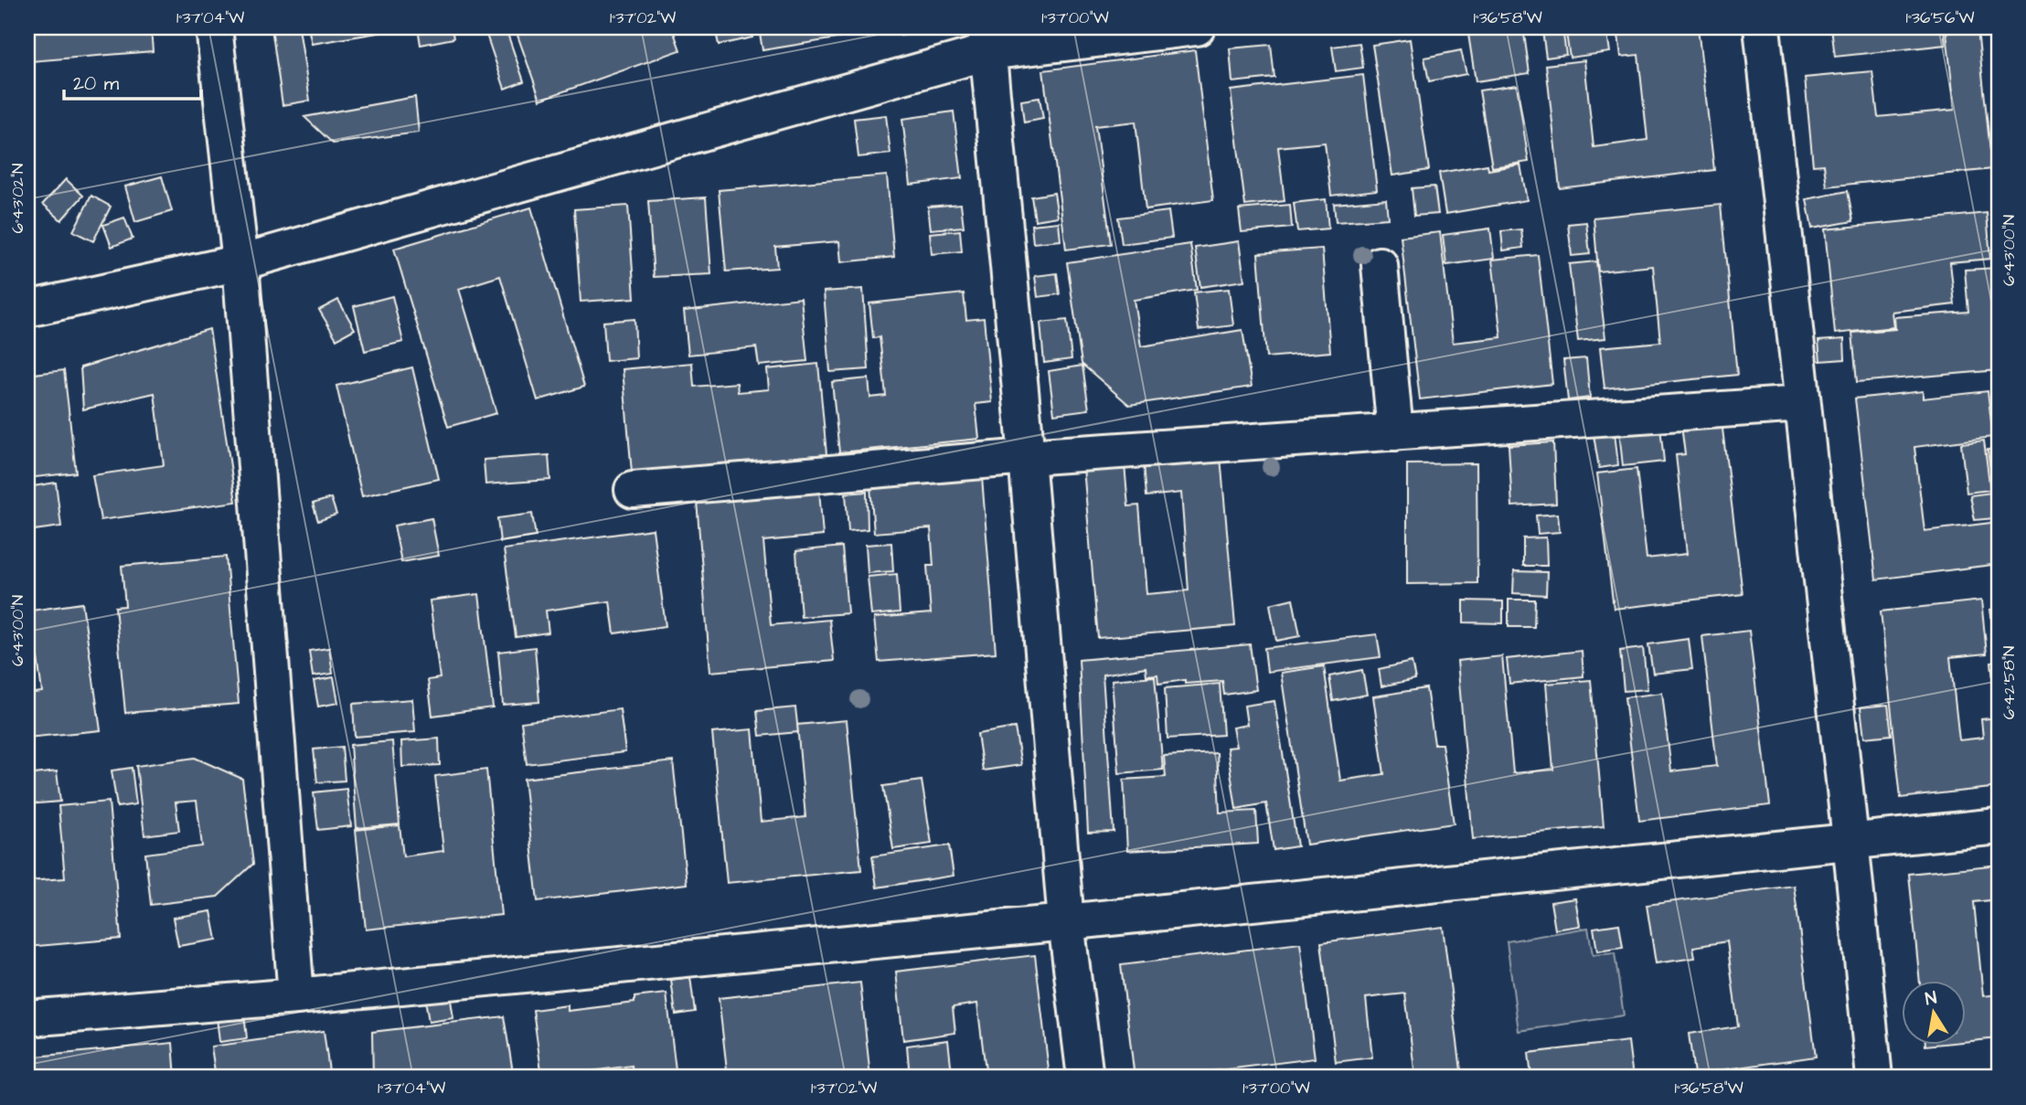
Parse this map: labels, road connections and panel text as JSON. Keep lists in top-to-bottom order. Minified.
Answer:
{"scale_bar":"20 m","north":"top","coordinates":["1°37'04\"W","1°37'02\"W","1°37'00\"W","1°36'58\"W","1°36'56\"W","6°43'02\"N","6°43'00\"N","6°42'58\"N"]}
